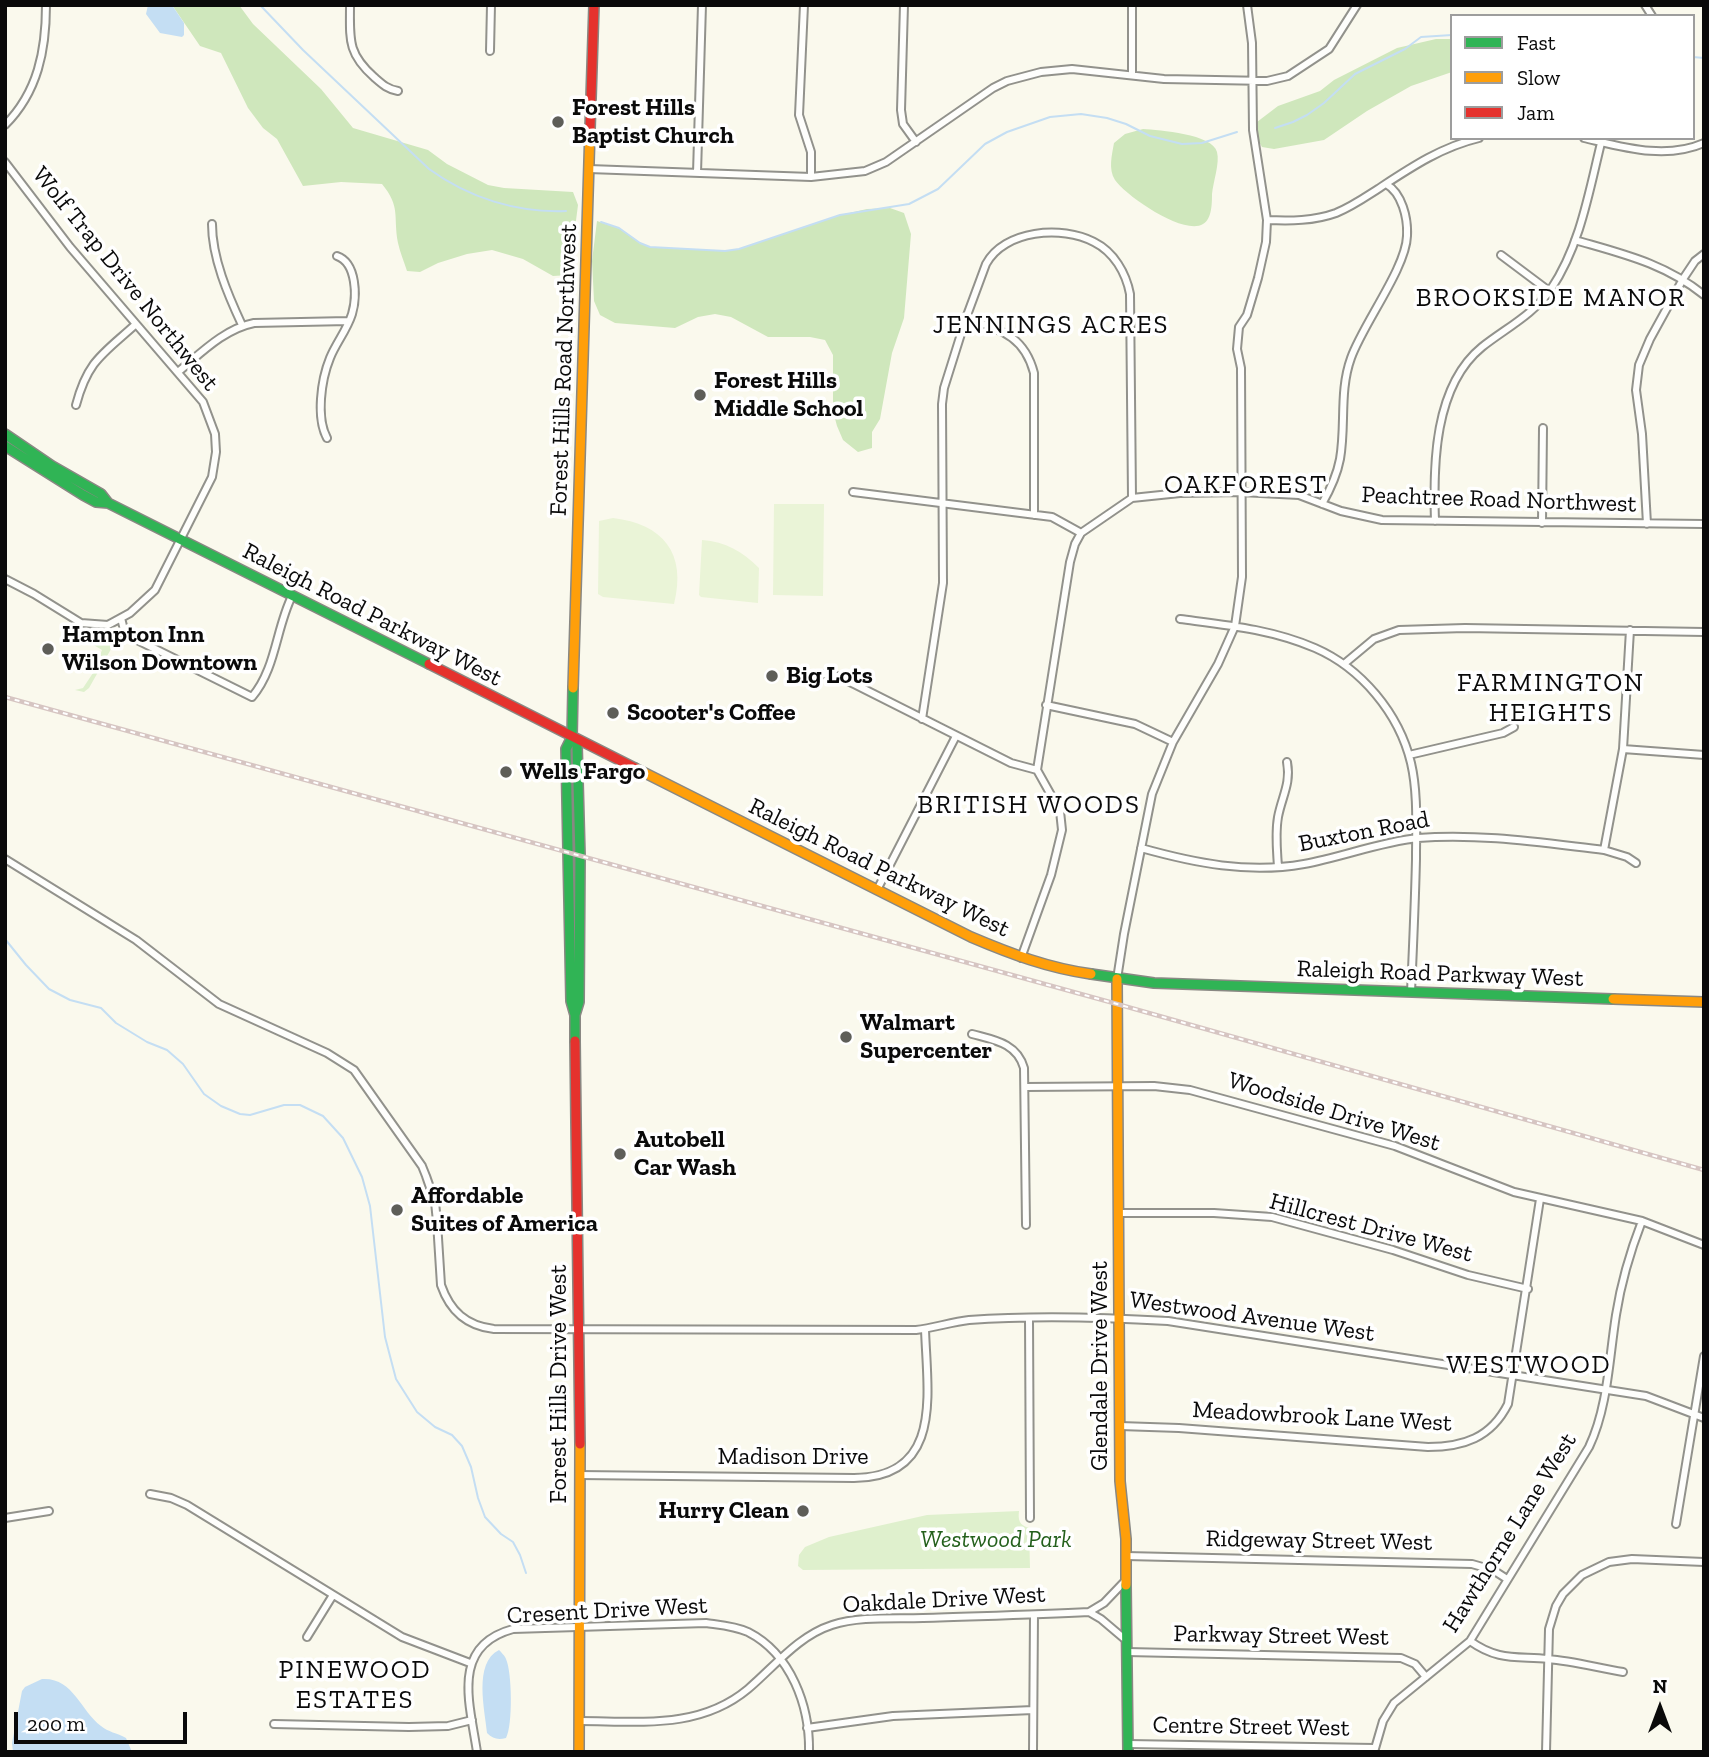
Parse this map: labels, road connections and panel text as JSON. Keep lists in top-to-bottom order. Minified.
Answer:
{"streets":{"main road":["Forest Hills Road Northwest","Raleigh Road Parkway West","Glendale Drive West","Forest Hills Drive West"],"street":["Wolf Trap Drive Northwest","Peachtree Road Northwest","Buxton Road","Woodside Drive West","Hillcrest Drive West","Westwood Avenue West","Meadowbrook Lane West","Madison Drive","Hawthorne Lane West","Ridgeway Street West","Oakdale Drive West","Cresent Drive West","Parkway Street West","Centre Street West"]},"crossings":[["Wolf Trap Drive Northwest","Raleigh Road Parkway West"],["Forest Hills Road Northwest","Raleigh Road Parkway West"],["Forest Hills Road Northwest","Forest Hills Drive West"],["Raleigh Road Parkway West","Glendale Drive West"],["Raleigh Road Parkway West","Forest Hills Drive West"],["Woodside Drive West","Glendale Drive West"],["Woodside Drive West","Meadowbrook Lane West"],["Woodside Drive West","Hawthorne Lane West"],["Hillcrest Drive West","Glendale Drive West"],["Hillcrest Drive West","Meadowbrook Lane West"],["Westwood Avenue West","Glendale Drive West"],["Westwood Avenue West","Forest Hills Drive West"],["Westwood Avenue West","Meadowbrook Lane West"],["Westwood Avenue West","Madison Drive"],["Westwood Avenue West","Hawthorne Lane West"],["Glendale Drive West","Meadowbrook Lane West"],["Glendale Drive West","Ridgeway Street West"],["Glendale Drive West","Parkway Street West"],["Glendale Drive West","Centre Street West"],["Forest Hills Drive West","Madison Drive"],["Forest Hills Drive West","Oakdale Drive West"],["Forest Hills Drive West","Cresent Drive West"],["Hawthorne Lane West","Ridgeway Street West"],["Hawthorne Lane West","Parkway Street West"],["Hawthorne Lane West","Centre Street West"],["Oakdale Drive West","Cresent Drive West"]],"districts":["BROOKSIDE MANOR","JENNINGS ACRES","OAKFOREST","FARMINGTON HEIGHTS","BRITISH WOODS","WESTWOOD","PINEWOOD ESTATES"],"parks":["Westwood Park"],"places":["Forest Hills Baptist Church","Forest Hills Middle School","Hampton Inn Wilson Downtown","Big Lots","Scooter's Coffee","Wells Fargo","Walmart Supercenter","Autobell Car Wash","Affordable Suites of America","Hurry Clean"],"legend":["Fast","Slow","Jam"],"scale_bar":"200 m","north":"top"}
